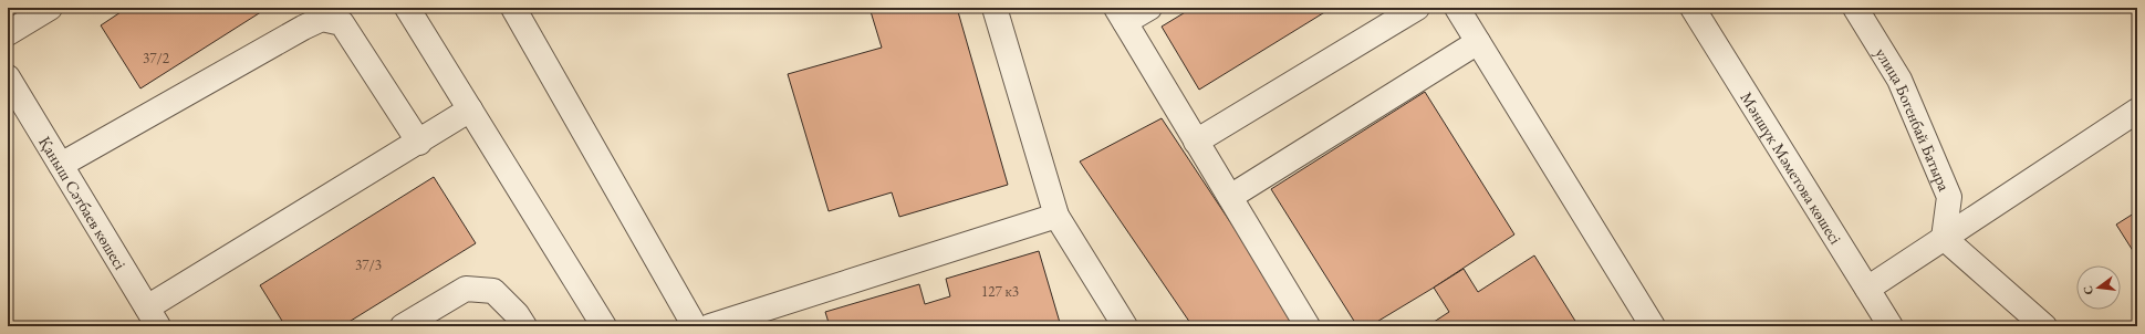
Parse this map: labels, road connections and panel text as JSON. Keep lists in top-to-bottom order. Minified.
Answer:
{"streets":{"street":["улица Богенбай Батыра","Мәншүк Мәметова көшесі","Қаныш Сәтбаев көшесі"]},"house_numbers":["37/2","37/3","127 к3"],"north":"left"}
